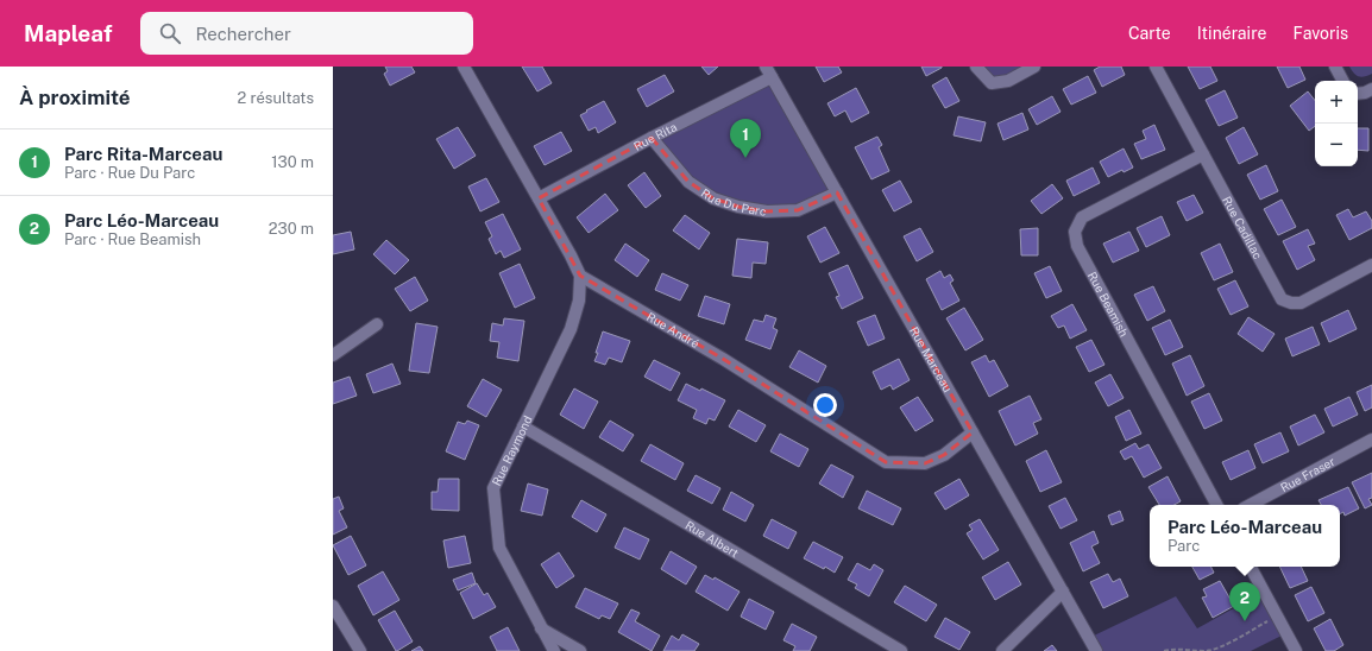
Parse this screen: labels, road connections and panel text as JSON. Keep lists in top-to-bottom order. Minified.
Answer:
{"streets":{"street":["Rue Rita","Rue Du Parc","Rue Cadillac","Rue Beamish","Rue André","Rue Marceau","Rue Raymond","Rue Fraser","Rue Albert"]},"crossings":[["Rue Rita","Rue Du Parc"],["Rue Rita","Rue Marceau"],["Rue Du Parc","Rue Marceau"],["Rue Cadillac","Rue Beamish"],["Rue André","Rue Marceau"],["Rue André","Rue Raymond"],["Rue Raymond","Rue Albert"]],"page":{"header":"Mapleaf","search":"Rechercher","nav":["Carte","Itinéraire","Favoris"],"heading":["À proximité","2 résultats"],"map_buttons":["+","−"],"pins":["1","2"],"list":[{"mark":"1","name":"Parc Rita-Marceau","note":"Parc · Rue Du Parc","value":"130 m"},{"mark":"2","name":"Parc Léo-Marceau","note":"Parc · Rue Beamish","value":"230 m"}],"popup":["Parc Léo-Marceau","Parc"]}}
